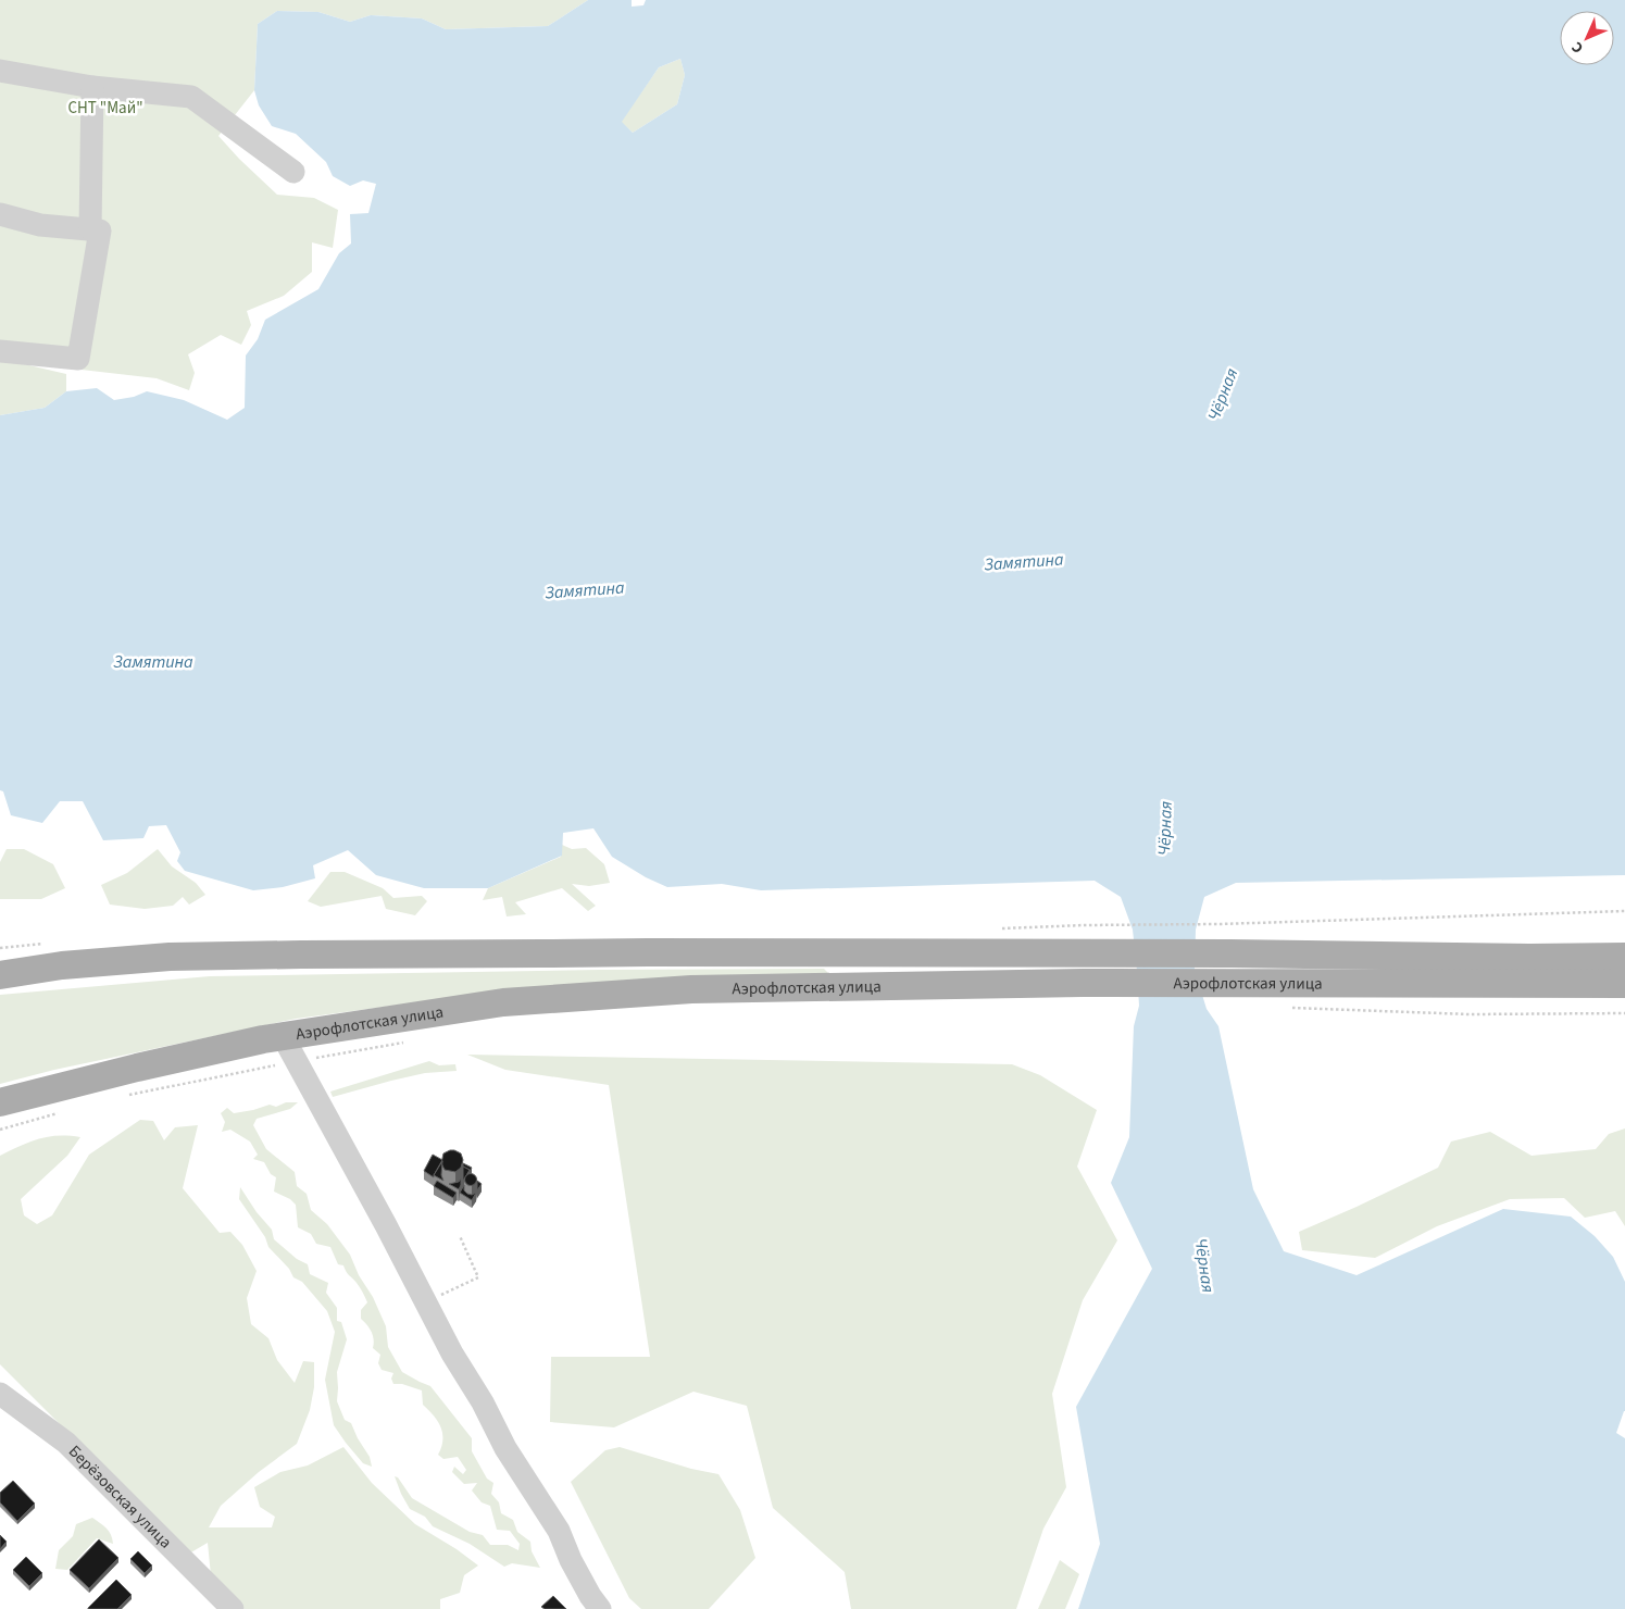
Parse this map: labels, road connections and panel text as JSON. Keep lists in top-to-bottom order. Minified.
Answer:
{"streets":{"main road":["Аэрофлотская улица"],"street":["Берёзовская улица"]},"water":["Чёрная","Замятина"],"parks":["СНТ \"Май\""],"north":"bottom left"}
